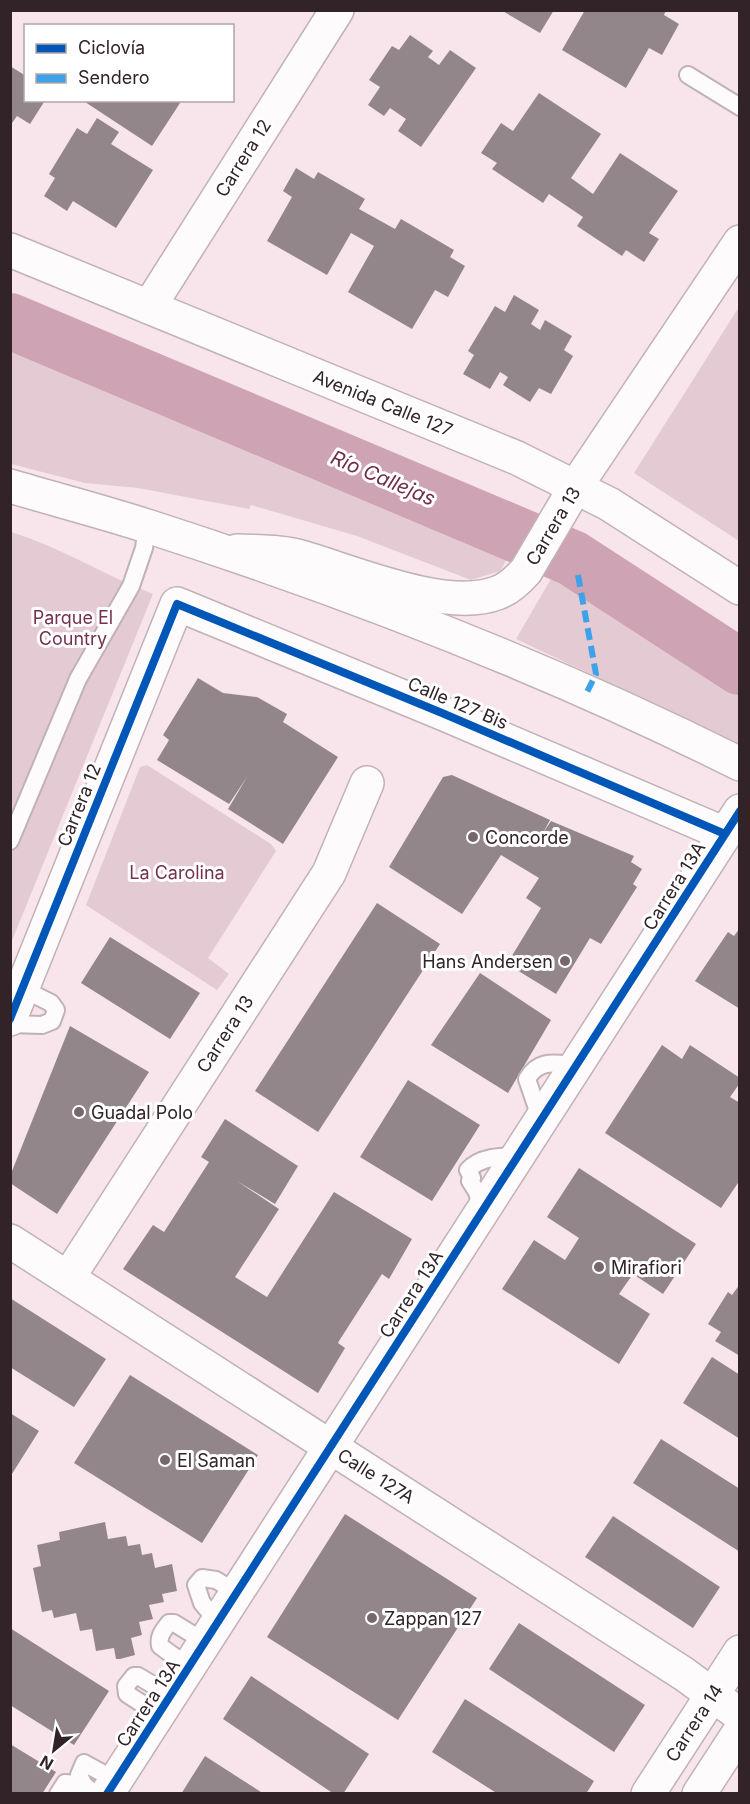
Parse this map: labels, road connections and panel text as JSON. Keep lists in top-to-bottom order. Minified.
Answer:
{"streets":{"street":["Carrera 12","Avenida Calle 127","Carrera 13","Calle 127 Bis","Carrera 13A","Calle 127A","Carrera 14"]},"crossings":[["Carrera 12","Avenida Calle 127"],["Carrera 12","Calle 127 Bis"],["Avenida Calle 127","Carrera 13"],["Carrera 13","Calle 127A"],["Calle 127 Bis","Carrera 13A"],["Carrera 13A","Calle 127A"],["Calle 127A","Carrera 14"]],"water":["Río Callejas"],"parks":["Parque El Country","La Carolina"],"places":["Concorde","Hans Andersen","Guadal Polo","Mirafiori","El Saman","Zappan 127"],"legend":["Ciclovía","Sendero"],"north":"bottom left"}
